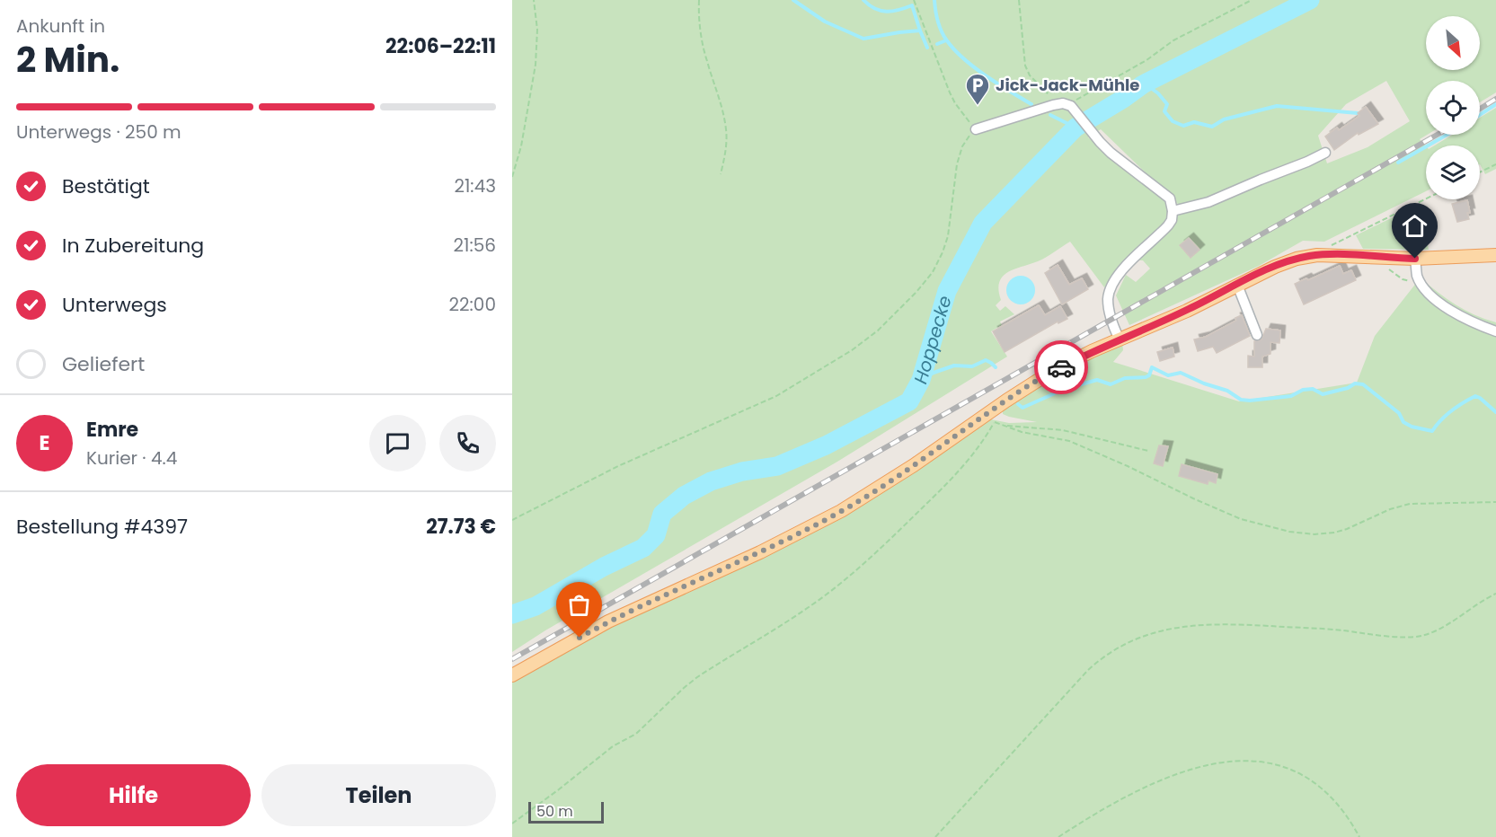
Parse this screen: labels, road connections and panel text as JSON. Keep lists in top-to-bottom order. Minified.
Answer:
{"water":["Hoppecke"],"places":{"parking":["Jick-Jack-Mühle"]},"scale_bar":"50 m","north":"bottom right","page":{"heading":["2 Min.","Ankunft in","22:06–22:11"],"panel":["Emre","Kurier · 4.4","Bestellung #4397","27.73 €"],"bar":"Unterwegs · 250 m","list":[["Bestätigt","21:43"],["In Zubereitung","21:56"],["Unterwegs","22:00"],"Geliefert"],"round":"E","buttons":["Hilfe","Teilen"],"scale":"50 m"}}
